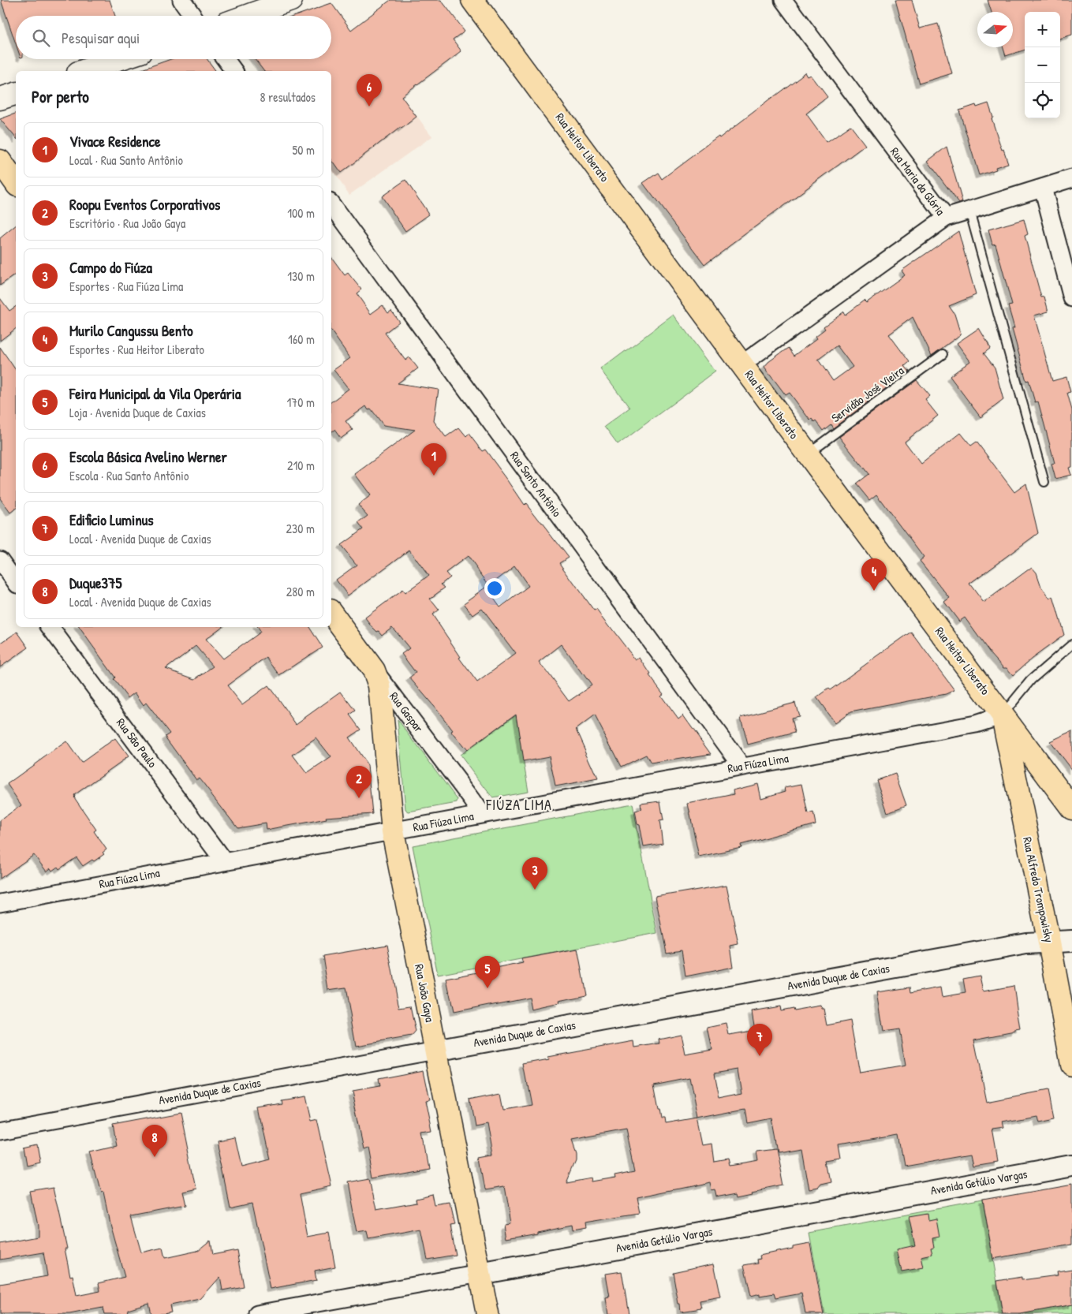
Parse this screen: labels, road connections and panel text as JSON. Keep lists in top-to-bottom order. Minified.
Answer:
{"streets":{"main road":["Rua Heitor Liberato","Rua Gaspar","Rua Alfredo Trompowisky","Rua João Gaya"],"street":["Rua Maria da Glória","Rua Santo Antônio","Rua São Paulo","Rua Fiúza Lima","Avenida Duque de Caxias","Avenida Getúlio Vargas"],"lane":["Servidão José Vieira"]},"crossings":[["Rua Heitor Liberato","Rua Maria da Glória"],["Rua Heitor Liberato","Servidão José Vieira"],["Rua Heitor Liberato","Rua Fiúza Lima"],["Rua Heitor Liberato","Rua Alfredo Trompowisky"],["Rua Santo Antônio","Rua Fiúza Lima"],["Rua Gaspar","Rua Fiúza Lima"],["Rua Gaspar","Rua João Gaya"],["Rua São Paulo","Rua Fiúza Lima"],["Rua Fiúza Lima","Rua Alfredo Trompowisky"],["Rua Fiúza Lima","Rua João Gaya"],["Rua Alfredo Trompowisky","Avenida Duque de Caxias"],["Avenida Duque de Caxias","Rua João Gaya"],["Rua João Gaya","Avenida Getúlio Vargas"]],"districts":["FIÚZA LIMA"],"north":"right","page":{"map_buttons":["+","−"],"search":"Pesquisar aqui","heading":["Por perto","8 resultados"],"pins":["6","1","4","2","3","5","7","8"],"list":[{"mark":"1","name":"Vivace Residence","note":"Local · Rua Santo Antônio","value":"50 m"},{"mark":"2","name":"Roopu Eventos Corporativos","note":"Escritório · Rua João Gaya","value":"100 m"},{"mark":"3","name":"Campo do Fiúza","note":"Esportes · Rua Fiúza Lima","value":"130 m"},{"mark":"4","name":"Murilo Cangussu Bento","note":"Esportes · Rua Heitor Liberato","value":"160 m"},{"mark":"5","name":"Feira Municipal da Vila Operária","note":"Loja · Avenida Duque de Caxias","value":"170 m"},{"mark":"6","name":"Escola Básica Avelino Werner","note":"Escola · Rua Santo Antônio","value":"210 m"},{"mark":"7","name":"Edificio Luminus","note":"Local · Avenida Duque de Caxias","value":"230 m"},{"mark":"8","name":"Duque375","note":"Local · Avenida Duque de Caxias","value":"280 m"}]}}
